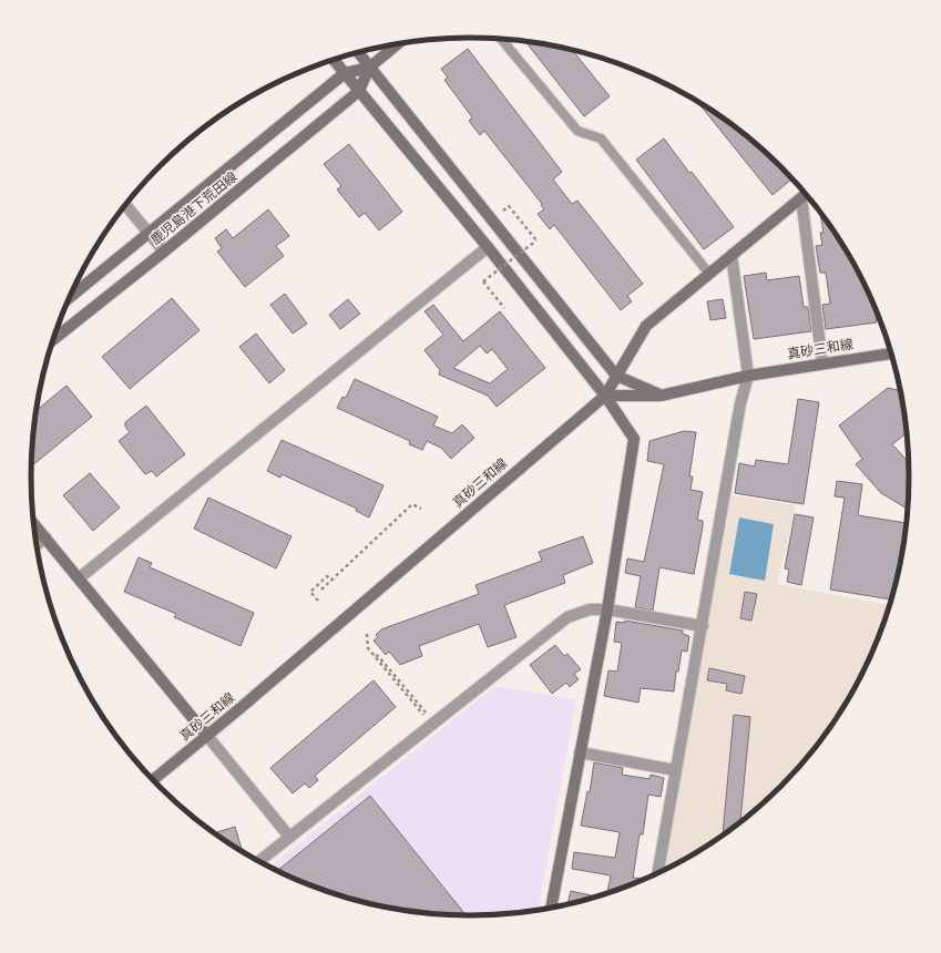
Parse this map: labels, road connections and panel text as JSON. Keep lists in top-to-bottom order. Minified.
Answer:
{"streets":{"street":["鹿児島港下荒田線","真砂三和線"]}}
